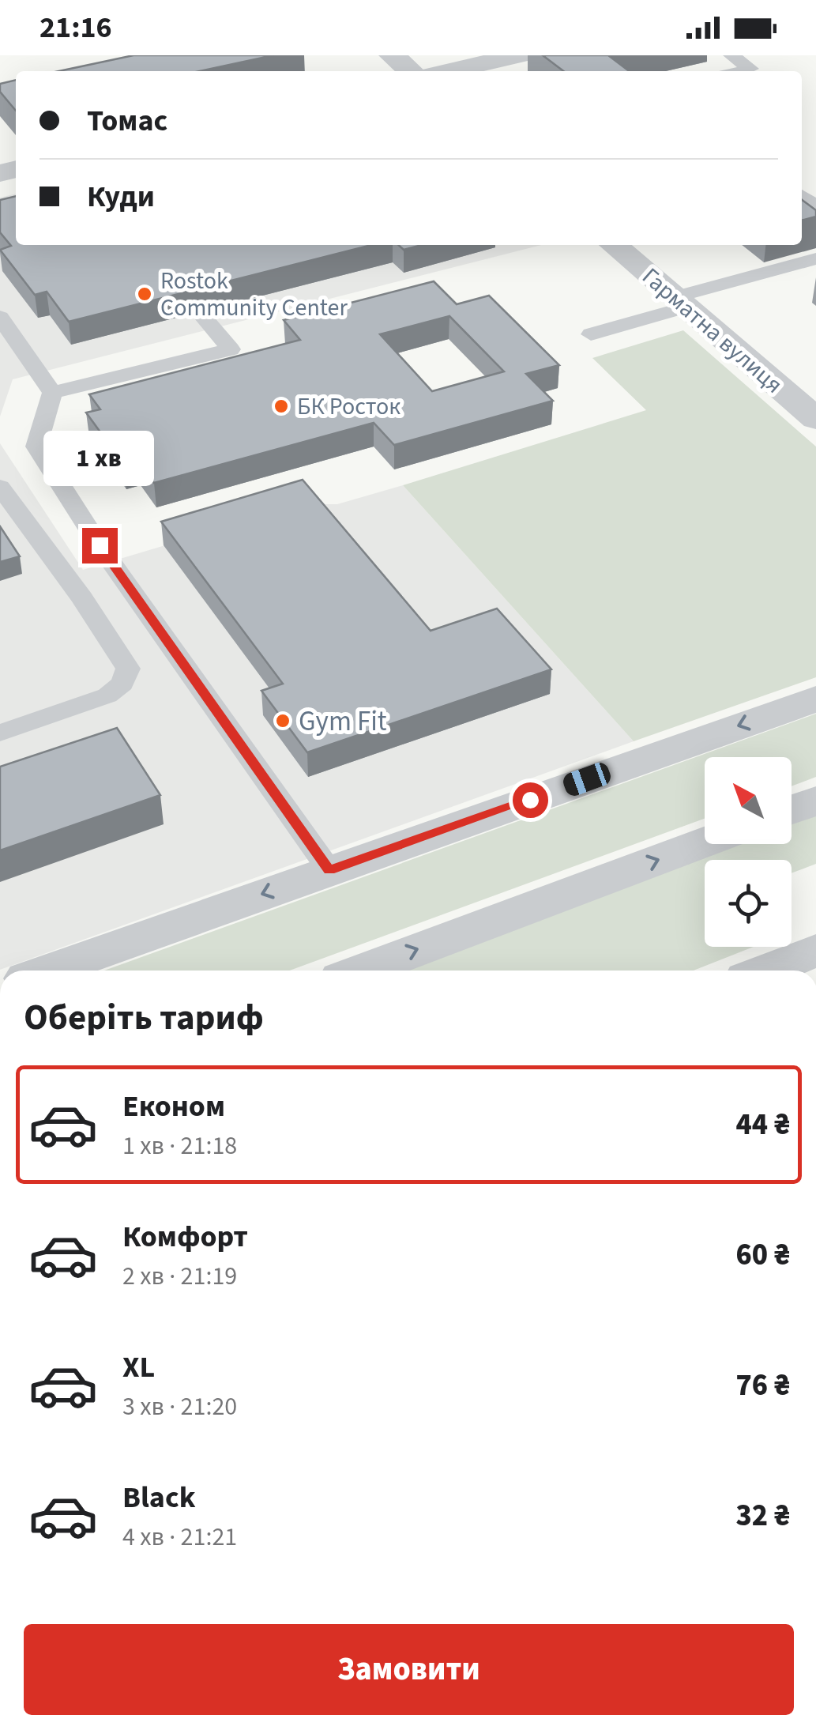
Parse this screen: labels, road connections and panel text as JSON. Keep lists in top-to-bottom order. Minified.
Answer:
{"streets":{"street":["Гарматна вулиця"]},"places":["Rostok Community Center","БК Росток","Gym Fit"],"north":"top left","page":{"status":"21:16","banner":["Томас","Куди"],"bubble":"1 хв","heading":"Оберіть тариф","list":[{"name":"Економ","note":"1 хв · 21:18","value":"44 ₴"},{"name":"Комфорт","note":"2 хв · 21:19","value":"60 ₴"},{"name":"XL","note":"3 хв · 21:20","value":"76 ₴"},{"name":"Black","note":"4 хв · 21:21","value":"32 ₴"}],"buttons":"Замовити"}}
